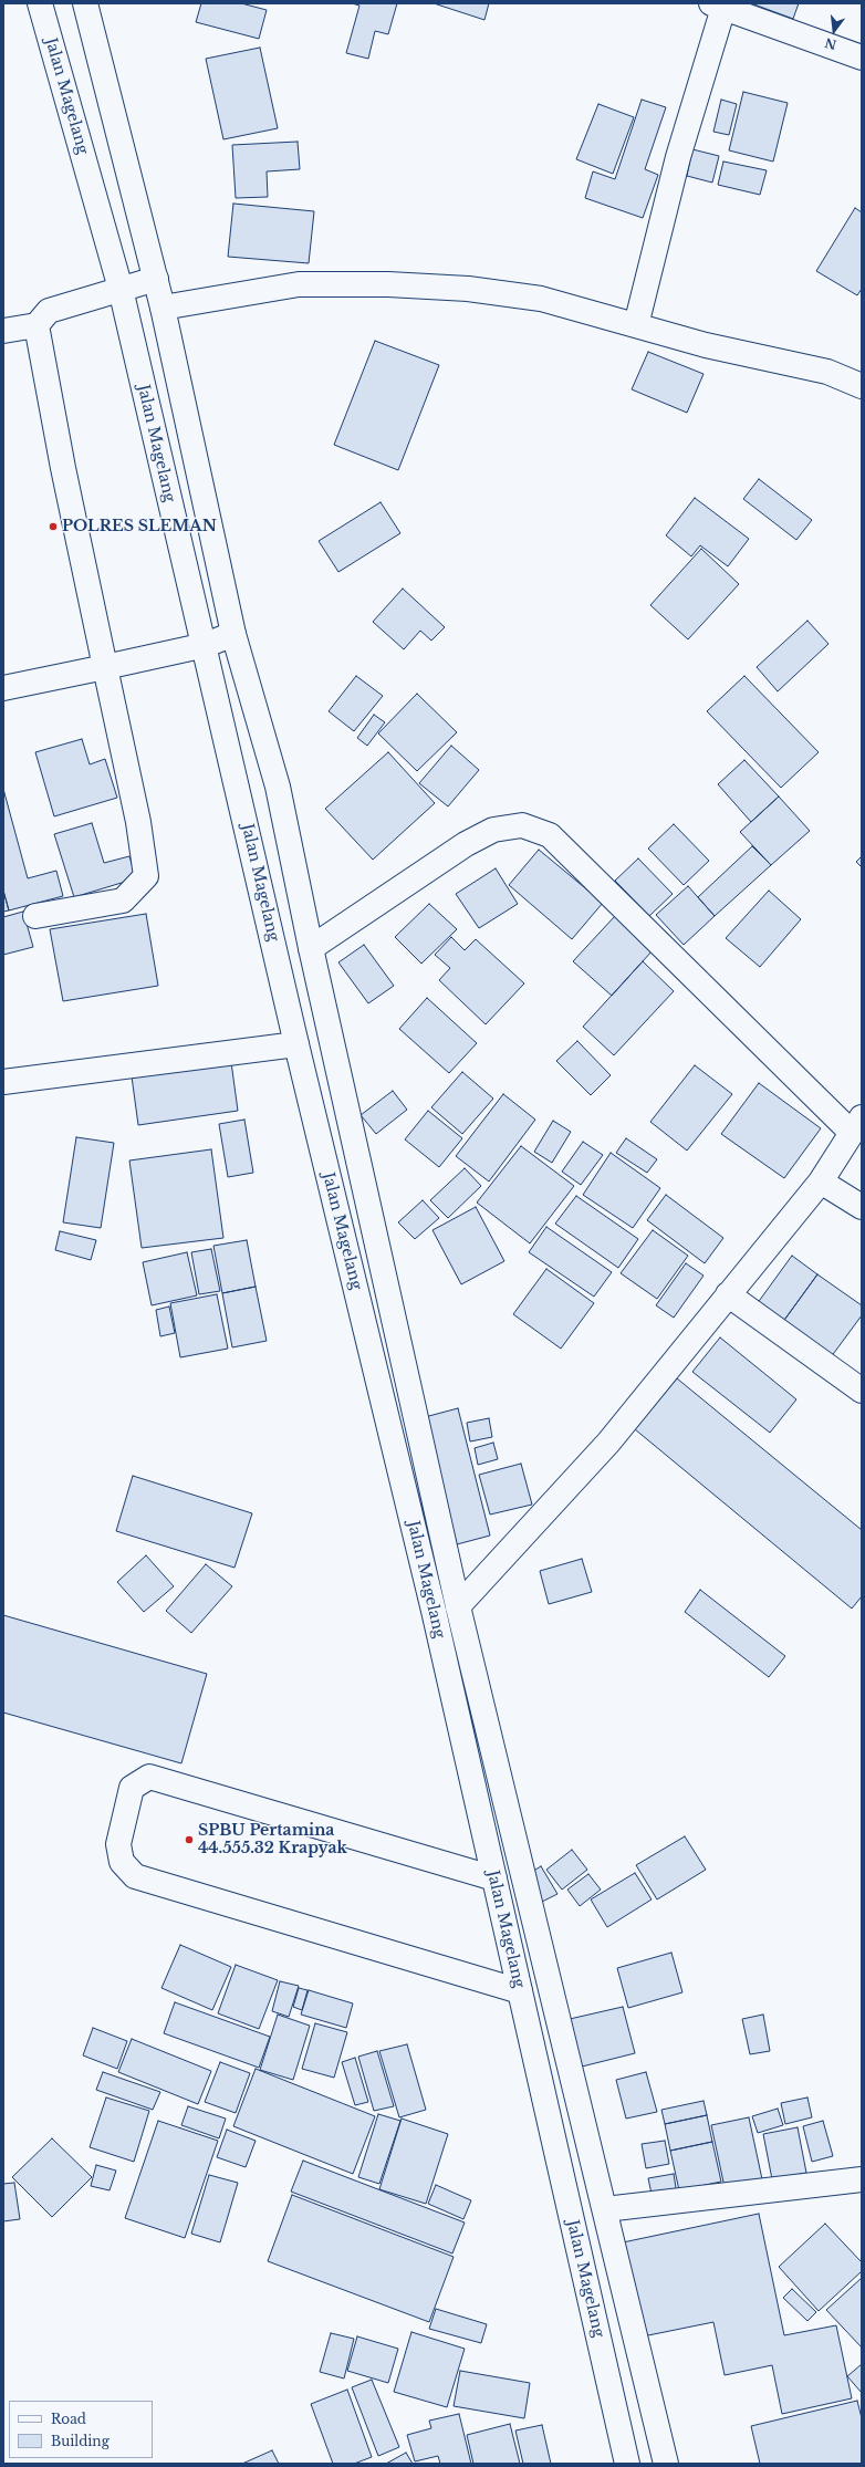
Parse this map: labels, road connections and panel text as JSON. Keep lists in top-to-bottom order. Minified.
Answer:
{"streets":{"main road":["Jalan Magelang"]},"places":["POLRES SLEMAN","SPBU Pertamina 44.555.32 Krapyak"],"legend":["Road","Building"],"north":"bottom"}
